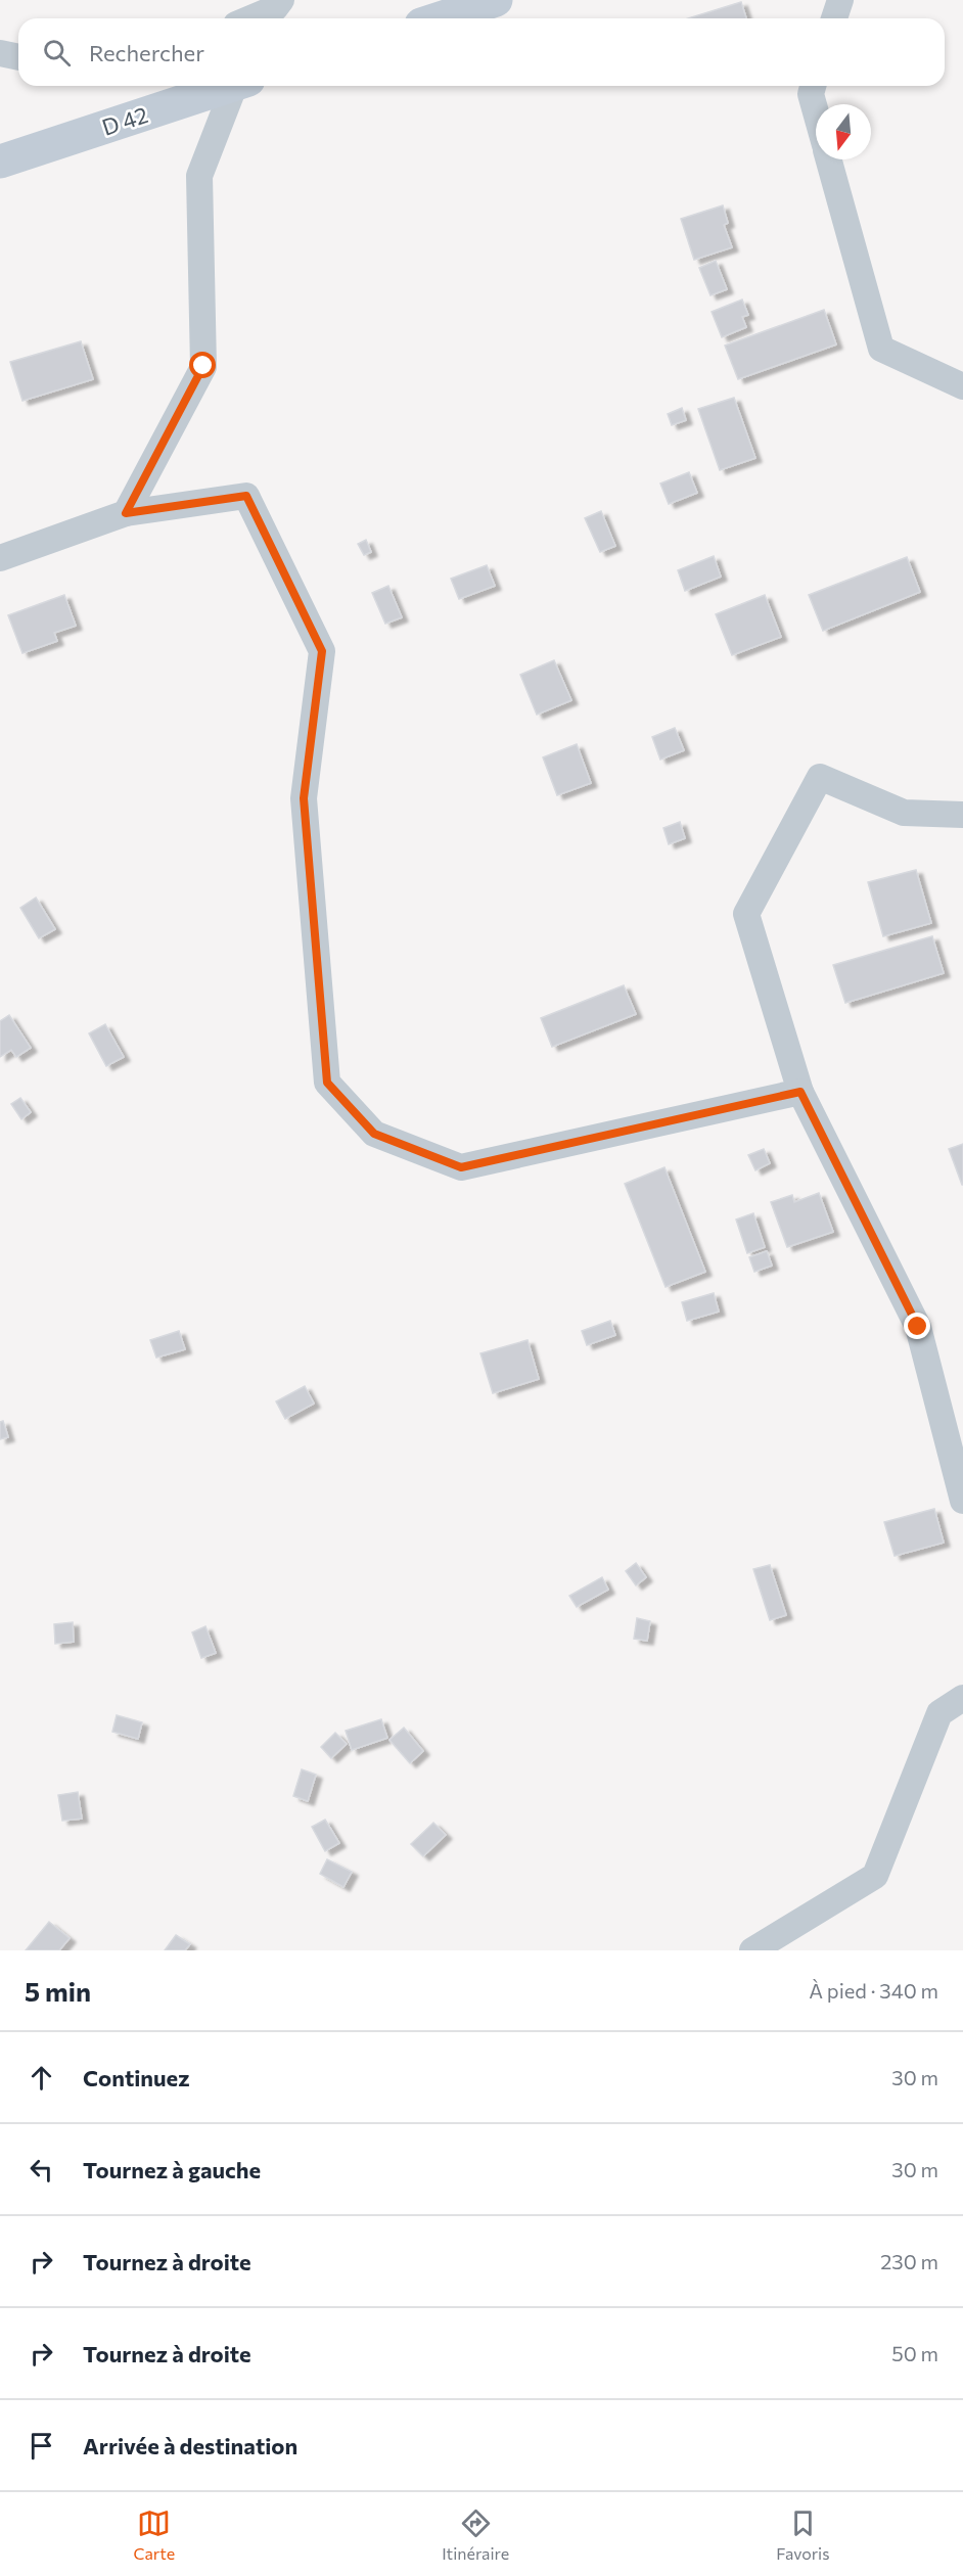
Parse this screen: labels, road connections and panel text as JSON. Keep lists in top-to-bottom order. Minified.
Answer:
{"streets":{"street":["D 42"]},"north":"bottom","page":{"search":"Rechercher","heading":["5 min","À pied · 340 m"],"list":[["Continuez","30 m"],["Tournez à gauche","30 m"],["Tournez à droite","230 m"],["Tournez à droite","50 m"],"Arrivée à destination"],"nav":["Carte","Itinéraire","Favoris"]}}
